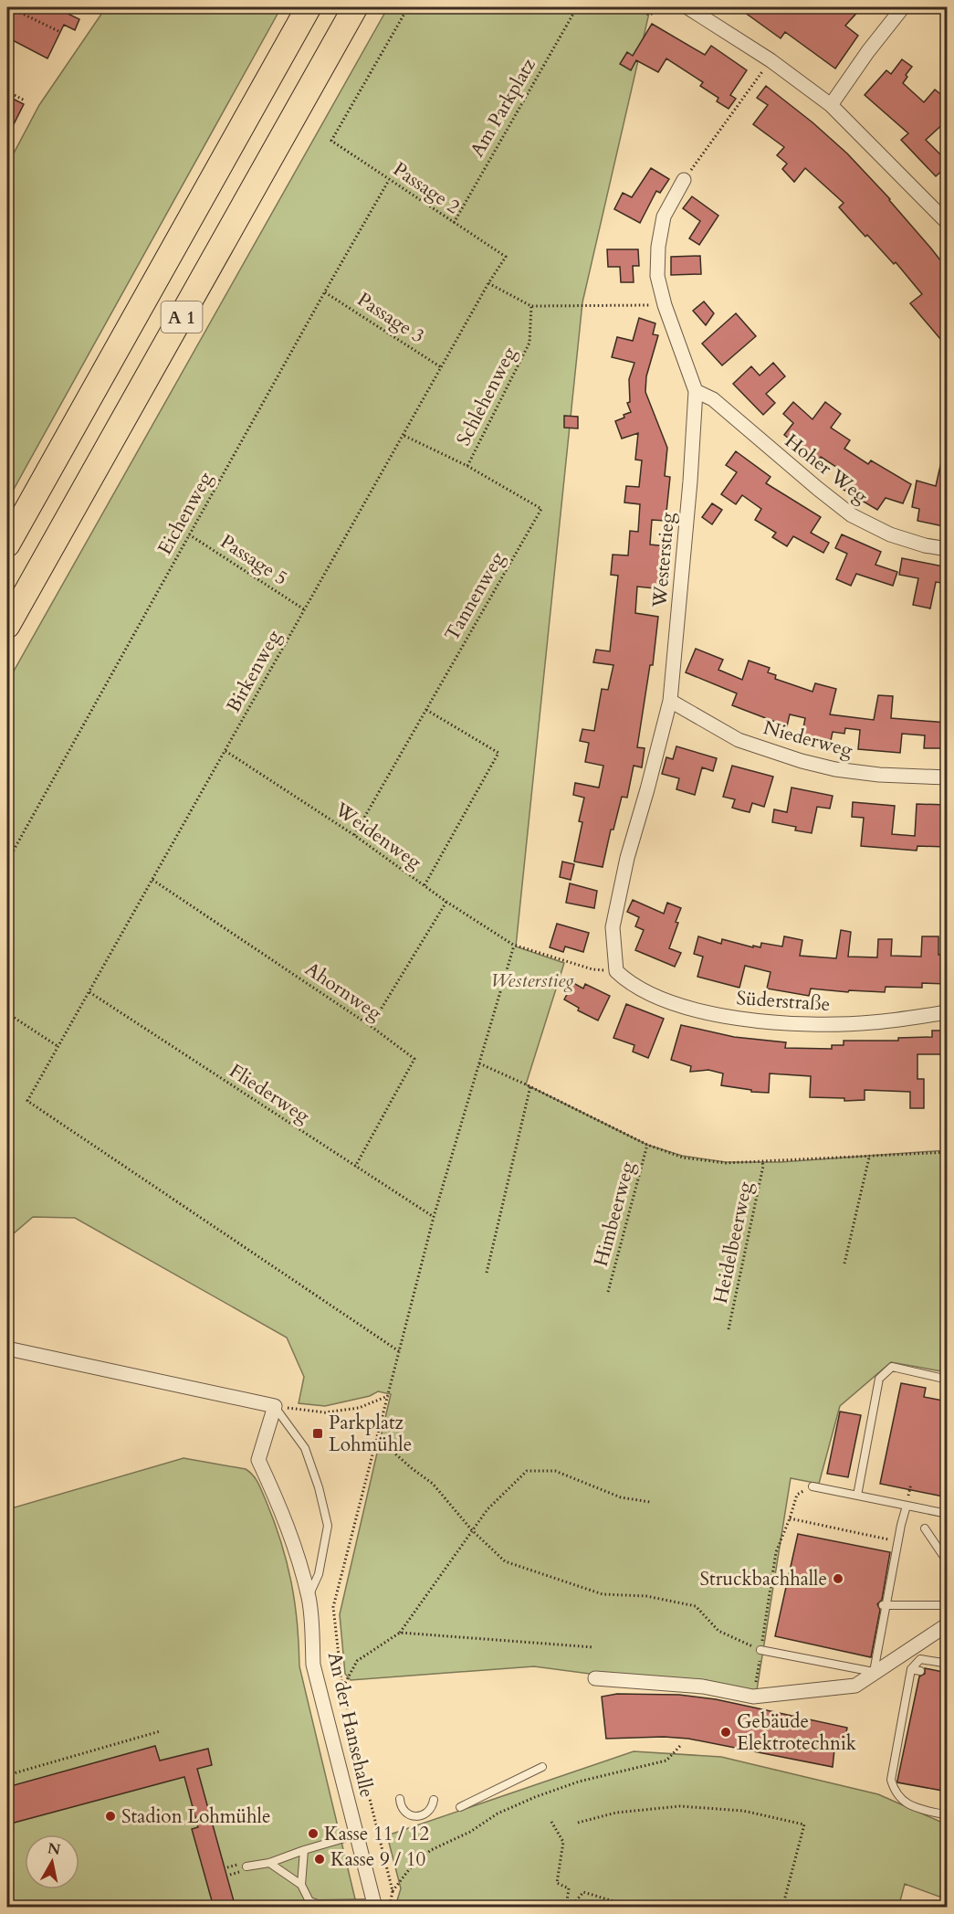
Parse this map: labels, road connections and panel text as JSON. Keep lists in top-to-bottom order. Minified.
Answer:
{"streets":{"highway":["A 1"],"street":["Hoher Weg","Westerstieg","Niederweg","Süderstraße","An der Hansehalle"],"path":["Am Parkplatz","Passage 2","Passage 3","Schlehenweg","Eichenweg","Passage 5","Tannenweg","Birkenweg","Weidenweg","Ahornweg","Fliederweg","Himbeerweg","Heidelbeerweg"]},"crossings":[["Am Parkplatz","Passage 2"],["Passage 2","Eichenweg"],["Passage 2","Birkenweg"],["Passage 3","Eichenweg"],["Passage 3","Birkenweg"],["Schlehenweg","Tannenweg"],["Hoher Weg","Westerstieg"],["Eichenweg","Passage 5"],["Passage 5","Birkenweg"],["Westerstieg","Niederweg"],["Westerstieg","Weidenweg"],["Westerstieg","Süderstraße"],["Tannenweg","Birkenweg"],["Tannenweg","Weidenweg"],["Birkenweg","Weidenweg"],["Birkenweg","Ahornweg"],["Birkenweg","Fliederweg"],["Weidenweg","Süderstraße"],["Ahornweg","Fliederweg"]],"parks":["Westerstieg"],"places":{"transit":["Parkplatz Lohmühle"],"other":["Struckbachhalle","Gebäude Elektrotechnik","Stadion Lohmühle","Kasse 11 / 12","Kasse 9 / 10"]},"north":"top"}
